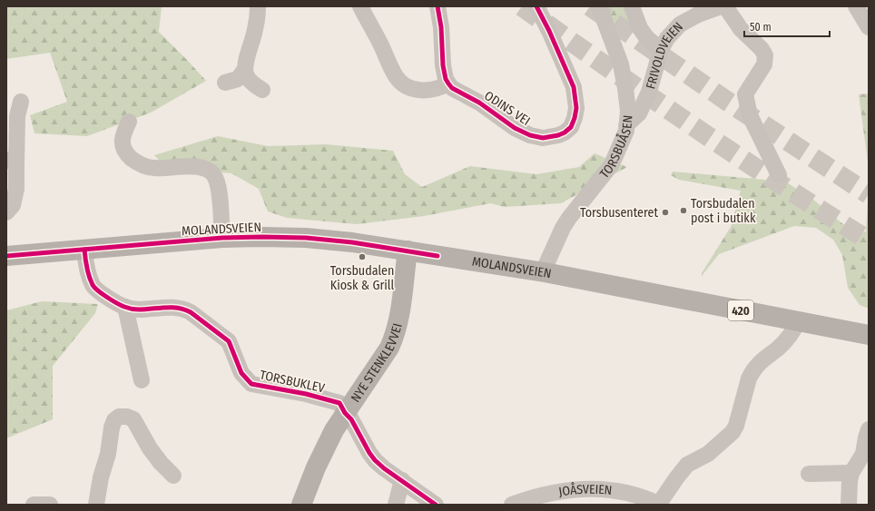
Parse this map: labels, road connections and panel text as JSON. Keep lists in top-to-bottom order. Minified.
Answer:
{"streets":{"main road":["MOLANDSVEIEN","420","NYE STENKLEVVEI"],"street":["FRIVOLDVEIEN","ODINS VEI","TORSBUÅSEN","TORSBUKLEV","JOÅSVEIEN"]},"crossings":[["FRIVOLDVEIEN","TORSBUÅSEN"],["TORSBUÅSEN","MOLANDSVEIEN"],["MOLANDSVEIEN","NYE STENKLEVVEI"],["MOLANDSVEIEN","TORSBUKLEV"],["MOLANDSVEIEN","JOÅSVEIEN"],["NYE STENKLEVVEI","TORSBUKLEV"]],"places":["Torsbudalen post i butikk","Torsbusenteret","Torsbudalen Kiosk & Grill"],"scale_bar":"50 m"}
